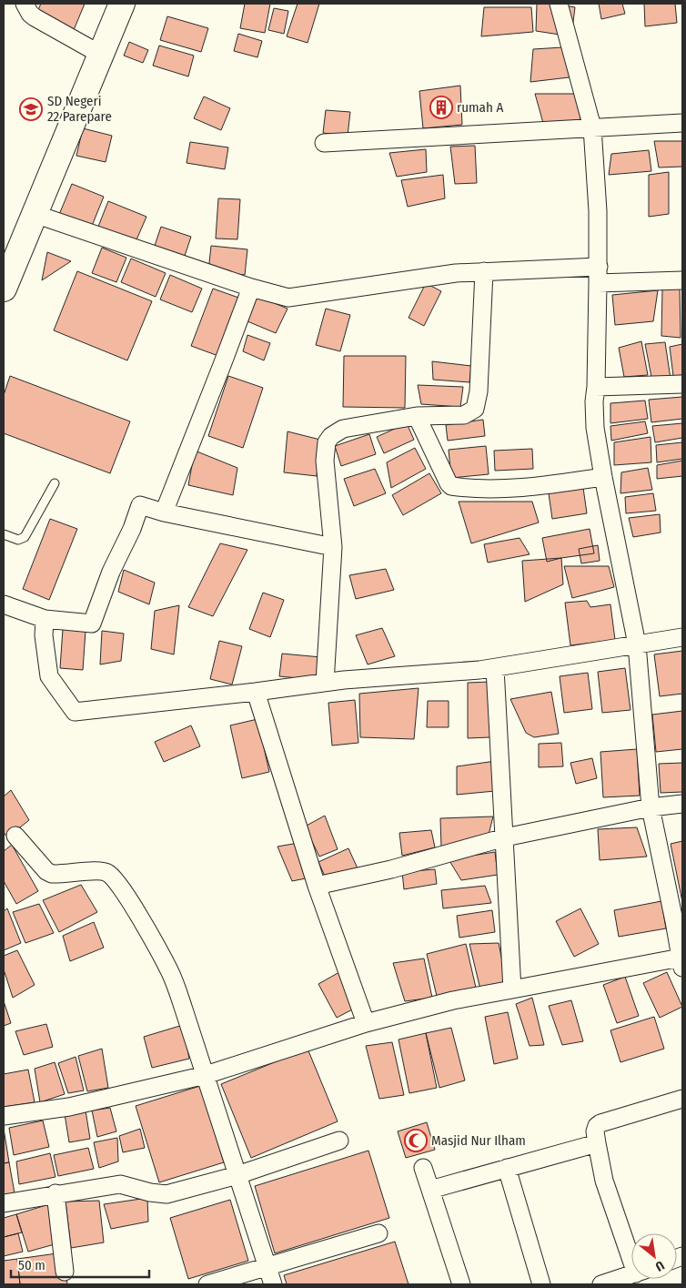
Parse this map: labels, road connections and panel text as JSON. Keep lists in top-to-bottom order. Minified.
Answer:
{"places":{"building":["rumah A"],"school or university":["SD Negeri 22 Parepare"],"mosque":["Masjid Nur Ilham"]},"scale_bar":"50 m","north":"bottom right"}
